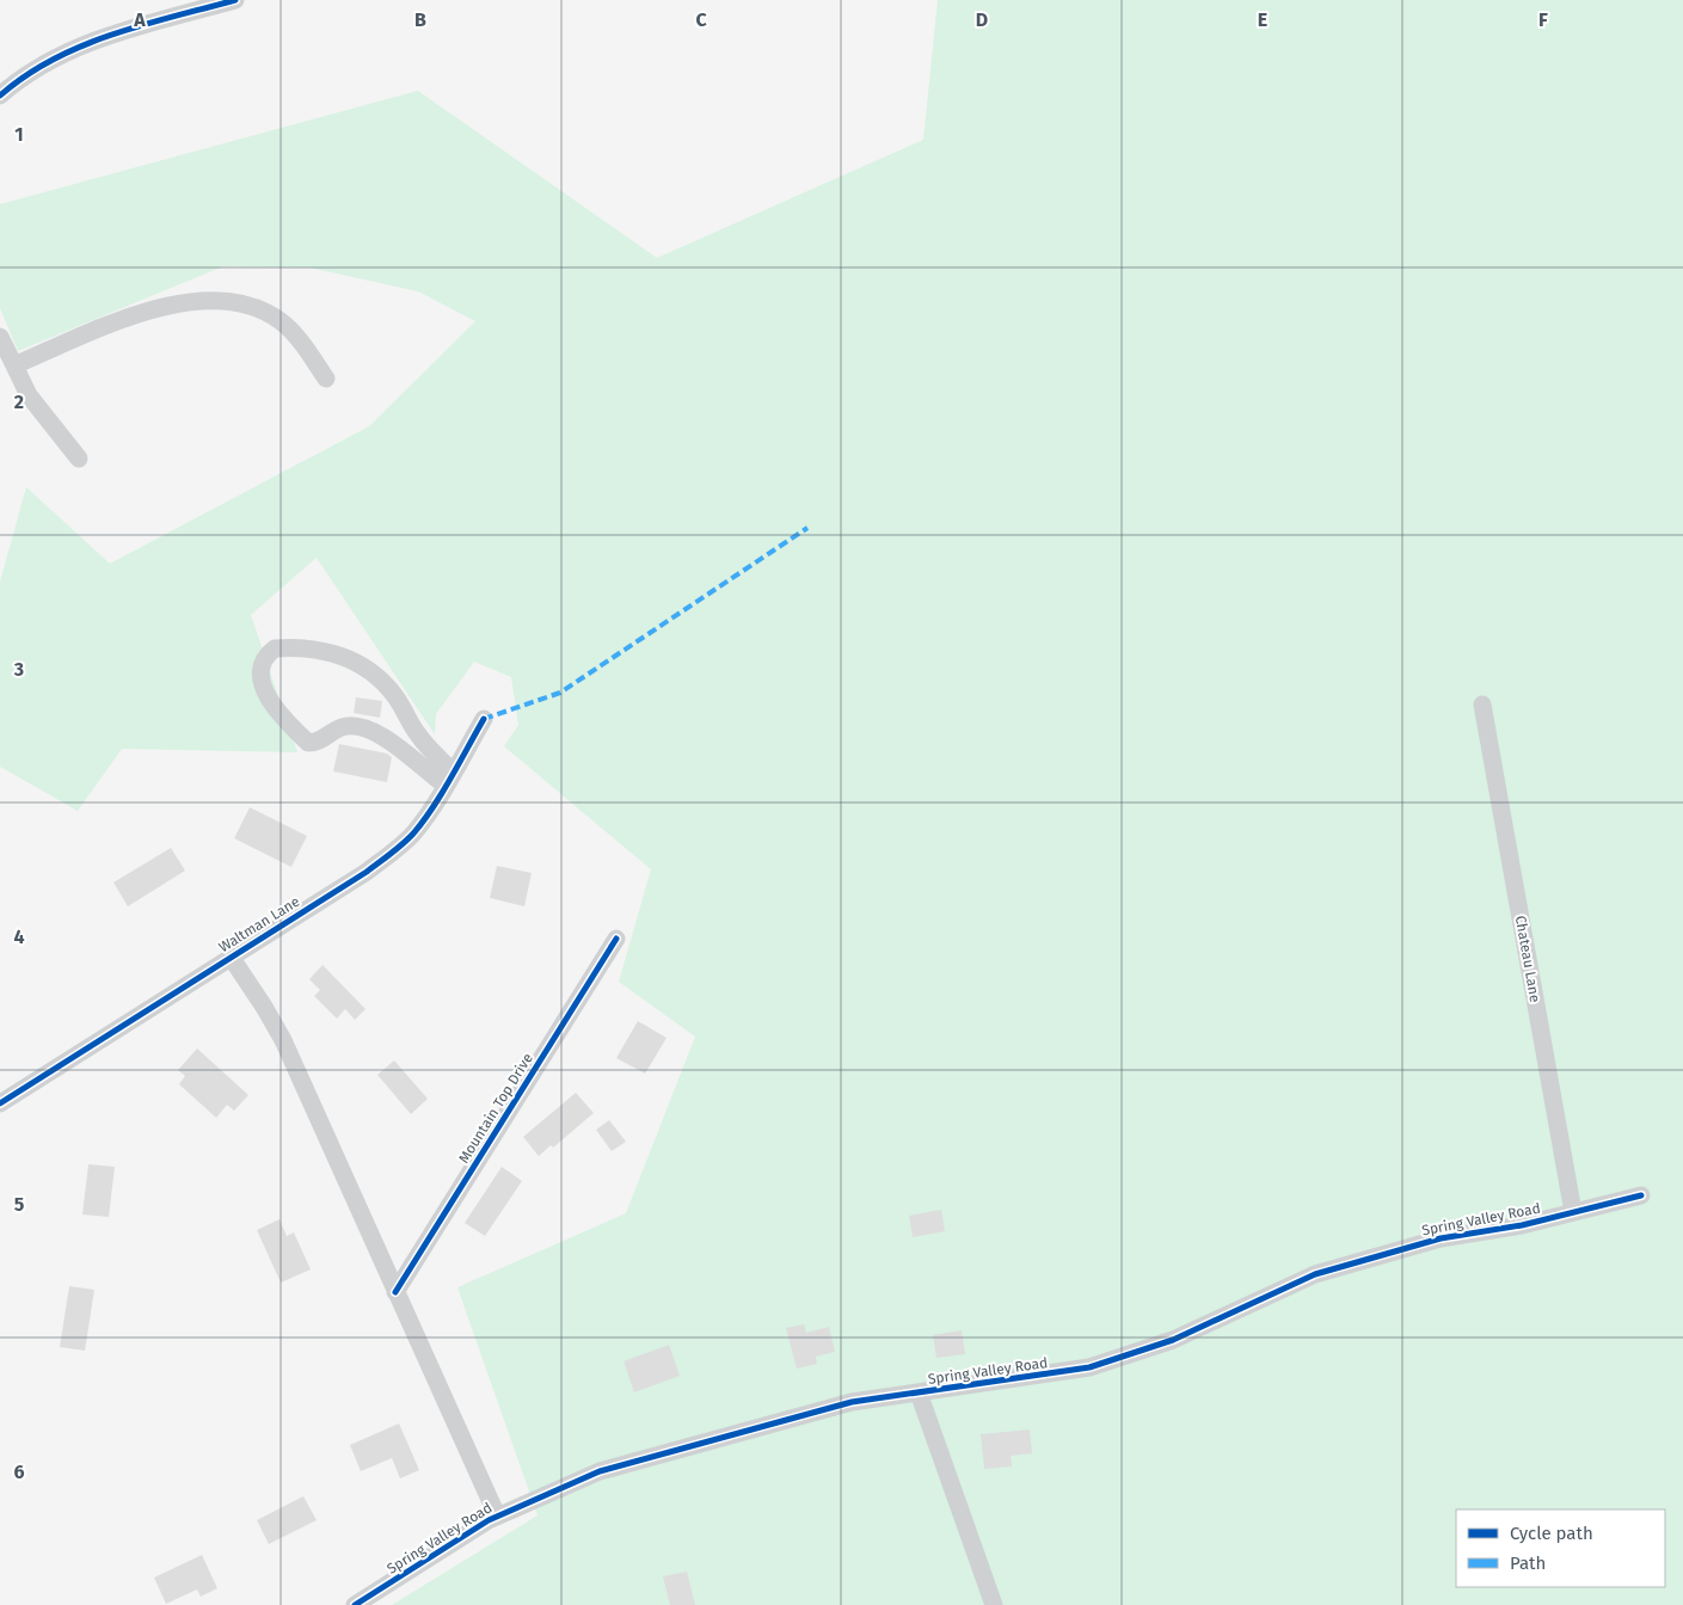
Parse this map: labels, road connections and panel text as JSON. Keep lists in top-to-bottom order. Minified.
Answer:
{"streets":{"street":["Waltman Lane","Chateau Lane","Mountain Top Drive","Spring Valley Road"]},"crossings":[["Chateau Lane","Spring Valley Road"]],"legend":["Cycle path","Path"],"grid":{"columns":["A","B","C","D","E","F"],"rows":["1","2","3","4","5","6"]}}
